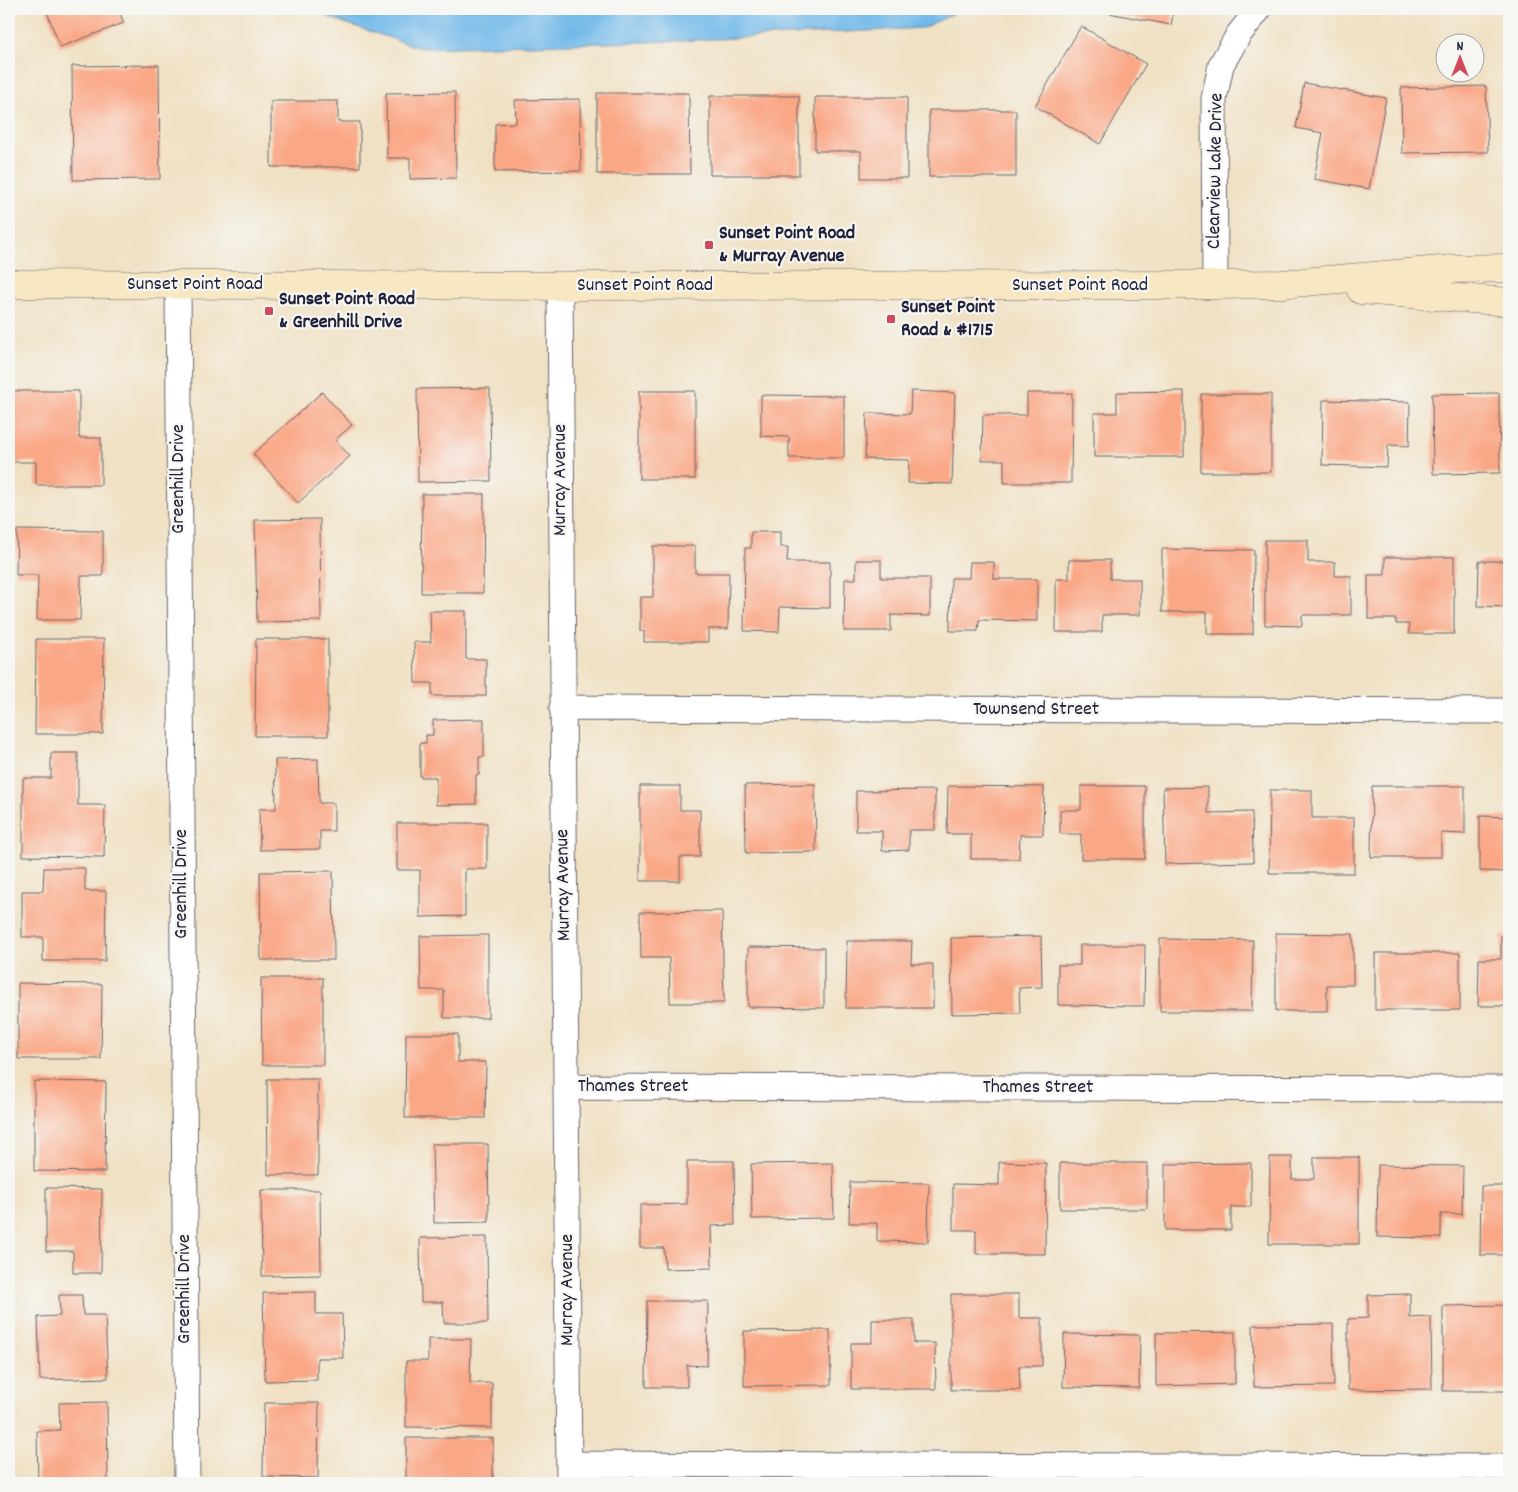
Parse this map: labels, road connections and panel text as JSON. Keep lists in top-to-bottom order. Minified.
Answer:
{"streets":{"main road":["Sunset Point Road"],"street":["Clearview Lake Drive","Greenhill Drive","Murray Avenue","Townsend Street","Thames Street"]},"crossings":[["Clearview Lake Drive","Sunset Point Road"],["Sunset Point Road","Greenhill Drive"],["Sunset Point Road","Murray Avenue"],["Murray Avenue","Townsend Street"],["Murray Avenue","Thames Street"]],"places":{"transit":["Sunset Point Road & Murray Avenue","Sunset Point Road & Greenhill Drive","Sunset Point Road & #1715"]},"north":"top"}
